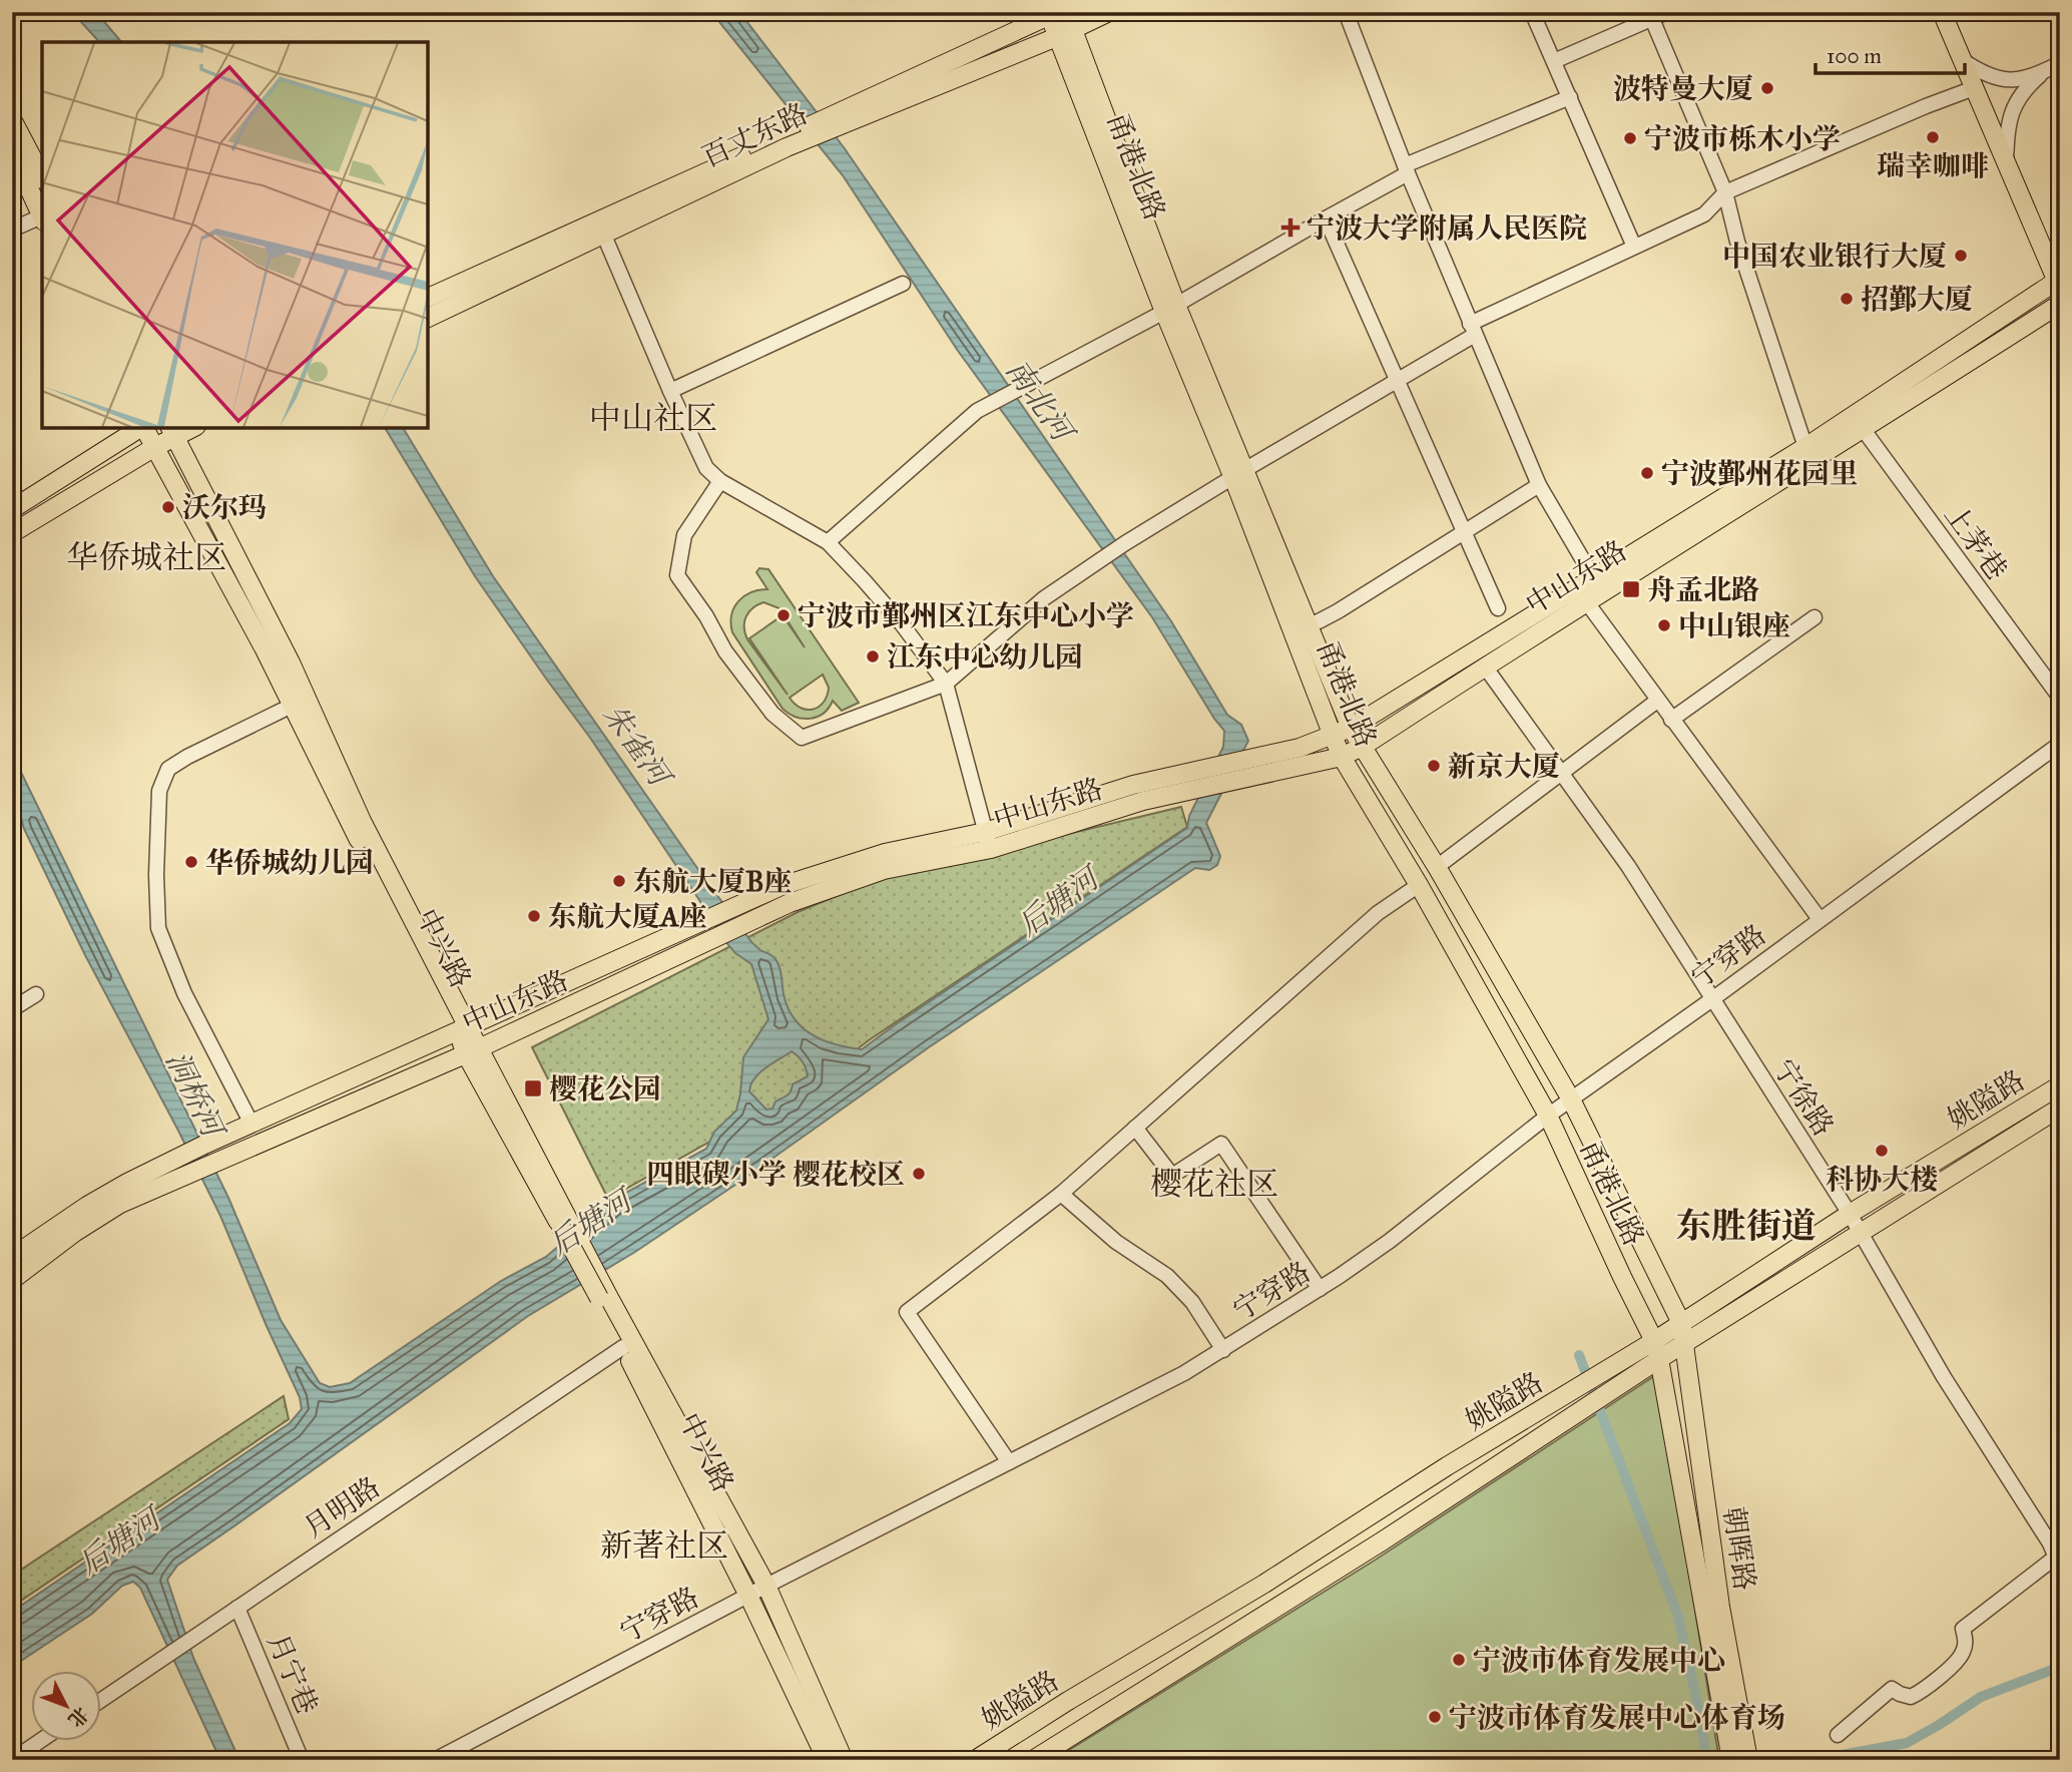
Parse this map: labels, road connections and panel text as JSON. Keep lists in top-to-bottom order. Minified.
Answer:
{"streets":{"main road":["百丈东路","甬港北路","中山东路","中兴路","姚隘路","朝晖路"],"street":["上茅巷","宁穿路","宁徐路","月明路","月宁巷"]},"crossings":[["百丈东路","甬港北路"],["甬港北路","中山东路"],["甬港北路","宁穿路"],["甬港北路","姚隘路"],["甬港北路","朝晖路"],["上茅巷","中山东路"],["中山东路","中兴路"],["中山东路","宁徐路"],["中兴路","宁穿路"],["中兴路","月明路"],["宁穿路","宁徐路"],["宁徐路","姚隘路"],["姚隘路","朝晖路"],["月明路","月宁巷"]],"districts":["中山社区","华侨城社区","樱花社区","东胜街道","新著社区"],"water":["南北河","朱雀河","后塘河","洞桥河"],"places":{"other":["波特曼大厦","瑞幸咖啡","宁波市栎木小学","中国农业银行大厦","招鄞大厦","宁波鄞州花园里","沃尔玛","宁波市鄞州区江东中心小学","中山银座","江东中心幼儿园","新京大厦","华侨城幼儿园","东航大厦B座","东航大厦A座","科协大楼","四眼碶小学 樱花校区","宁波市体育发展中心","宁波市体育发展中心体育场"],"health":["宁波大学附属人民医院"],"transit":["舟孟北路","樱花公园"]},"scale_bar":"100 m","north":"bottom right"}
